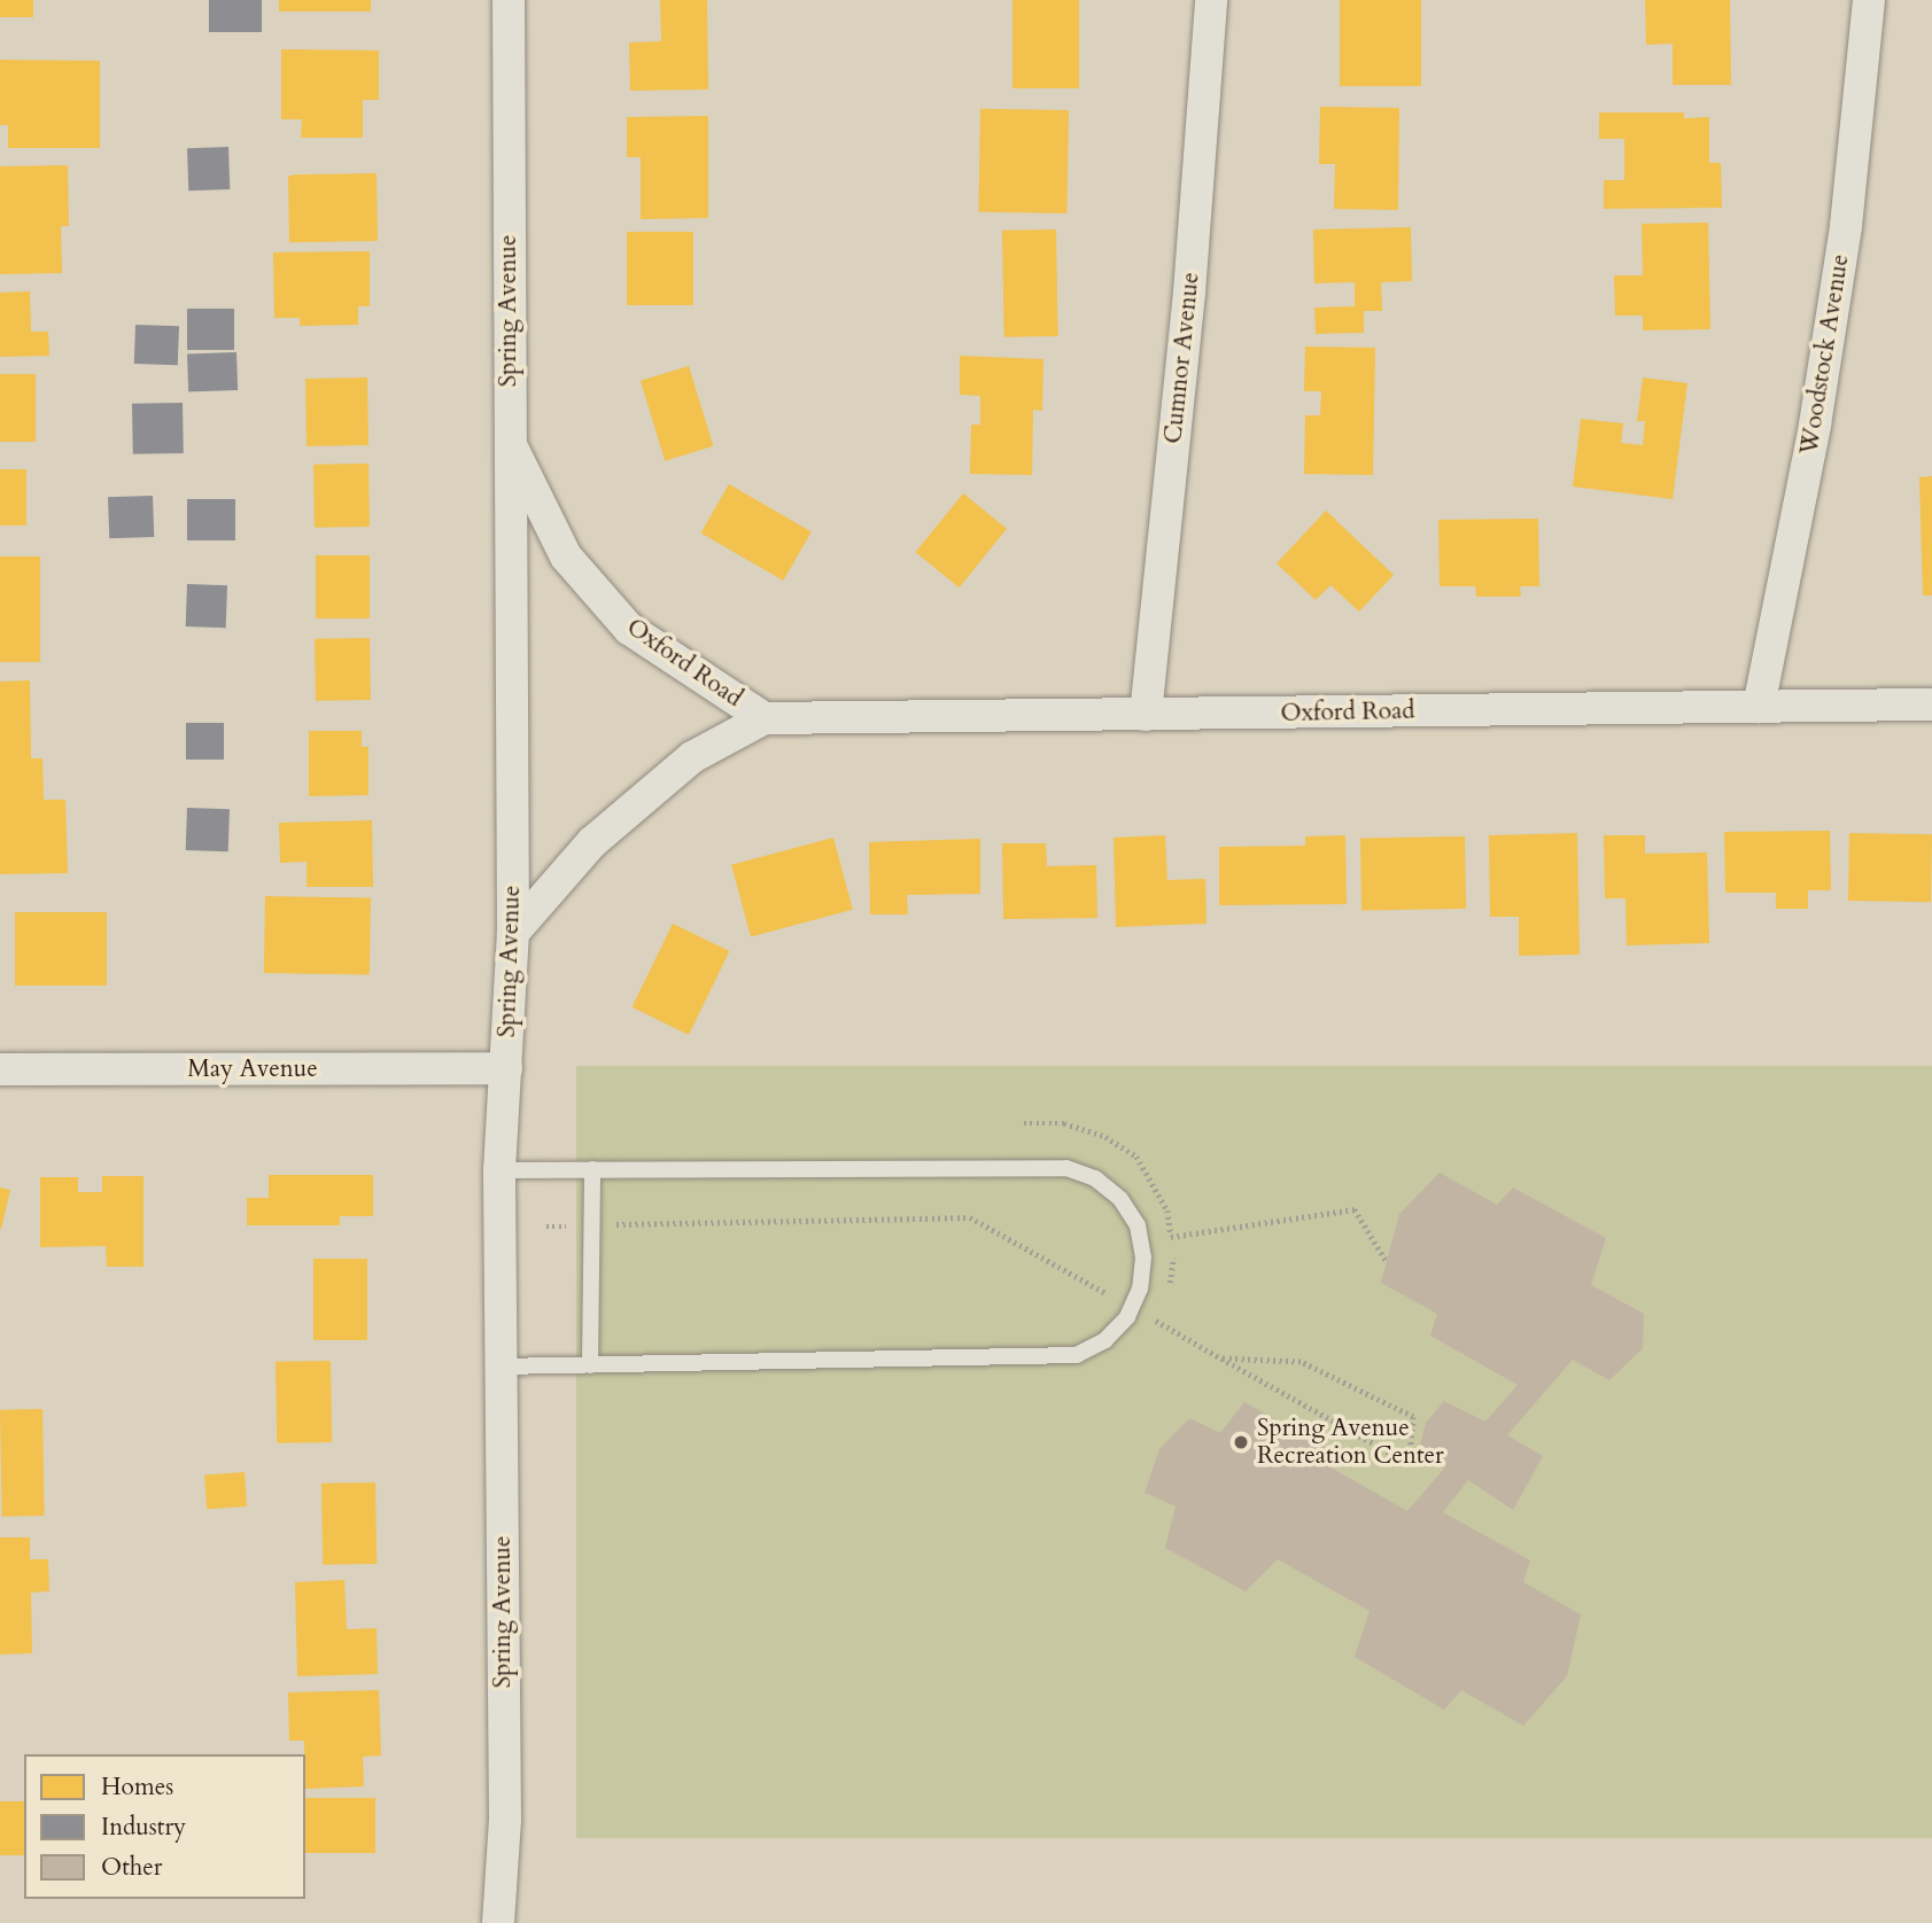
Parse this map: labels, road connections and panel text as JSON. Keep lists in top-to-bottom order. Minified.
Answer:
{"streets":{"street":["Spring Avenue","Woodstock Avenue","Cumnor Avenue","Oxford Road","May Avenue"]},"crossings":[["Spring Avenue","Oxford Road"],["Spring Avenue","May Avenue"],["Woodstock Avenue","Oxford Road"],["Cumnor Avenue","Oxford Road"]],"places":["Spring Avenue Recreation Center"],"legend":["Homes","Industry","Other"]}
